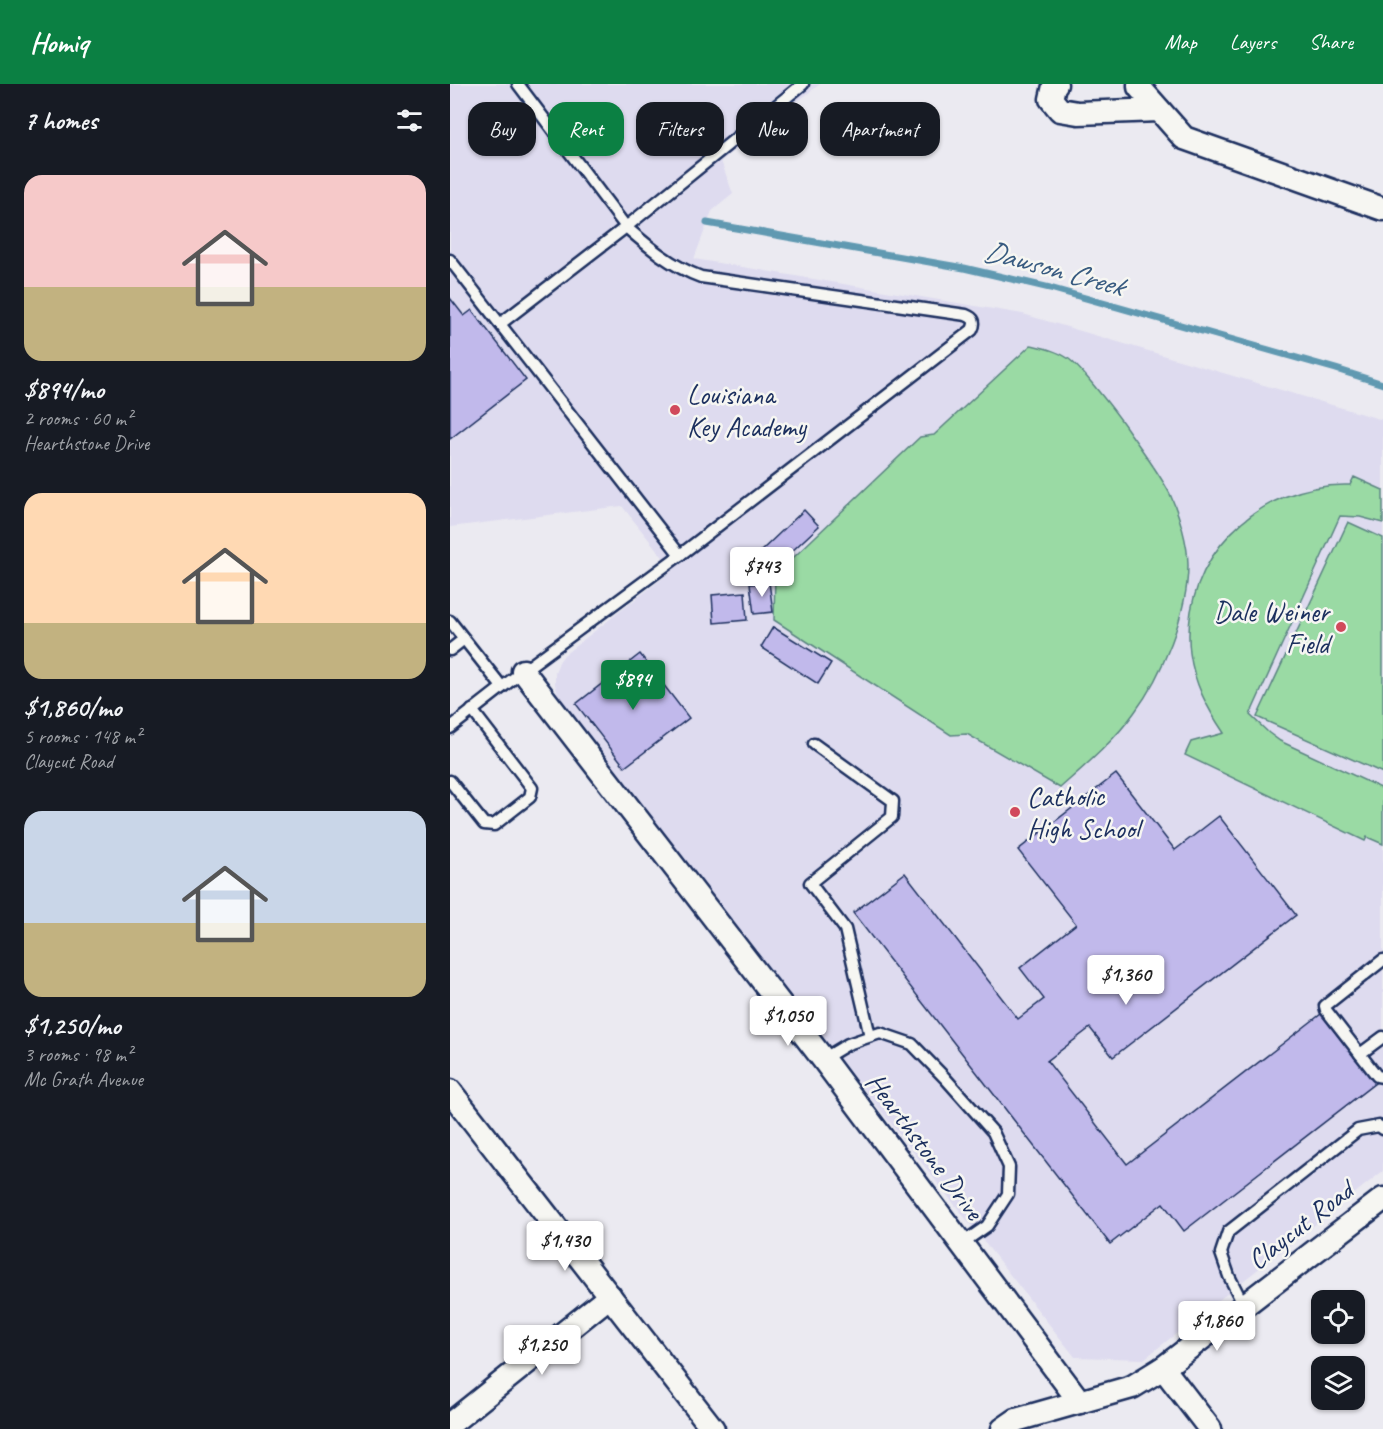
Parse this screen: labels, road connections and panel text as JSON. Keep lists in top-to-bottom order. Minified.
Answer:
{"streets":{"street":["Hearthstone Drive","Claycut Road"]},"crossings":[["Hearthstone Drive","Claycut Road"]],"water":["Dawson Creek"],"places":["Louisiana Key Academy","Dale Weiner Field","Catholic High School"],"page":{"header":"Homiq","nav":["Map","Layers","Share"],"heading":"7 homes","chip":["Buy","Rent","Filters","New","Apartment"],"list":[{"name":"$894/mo","note":"2 rooms · 60 m² · Hearthstone Drive"},{"name":"$1,860/mo","note":"5 rooms · 148 m² · Claycut Road"},{"name":"$1,250/mo","note":"3 rooms · 98 m² · Mc Grath Avenue"}],"price":["$743","$894","$1,360","$1,050","$1,430","$1,860","$1,250"]}}
